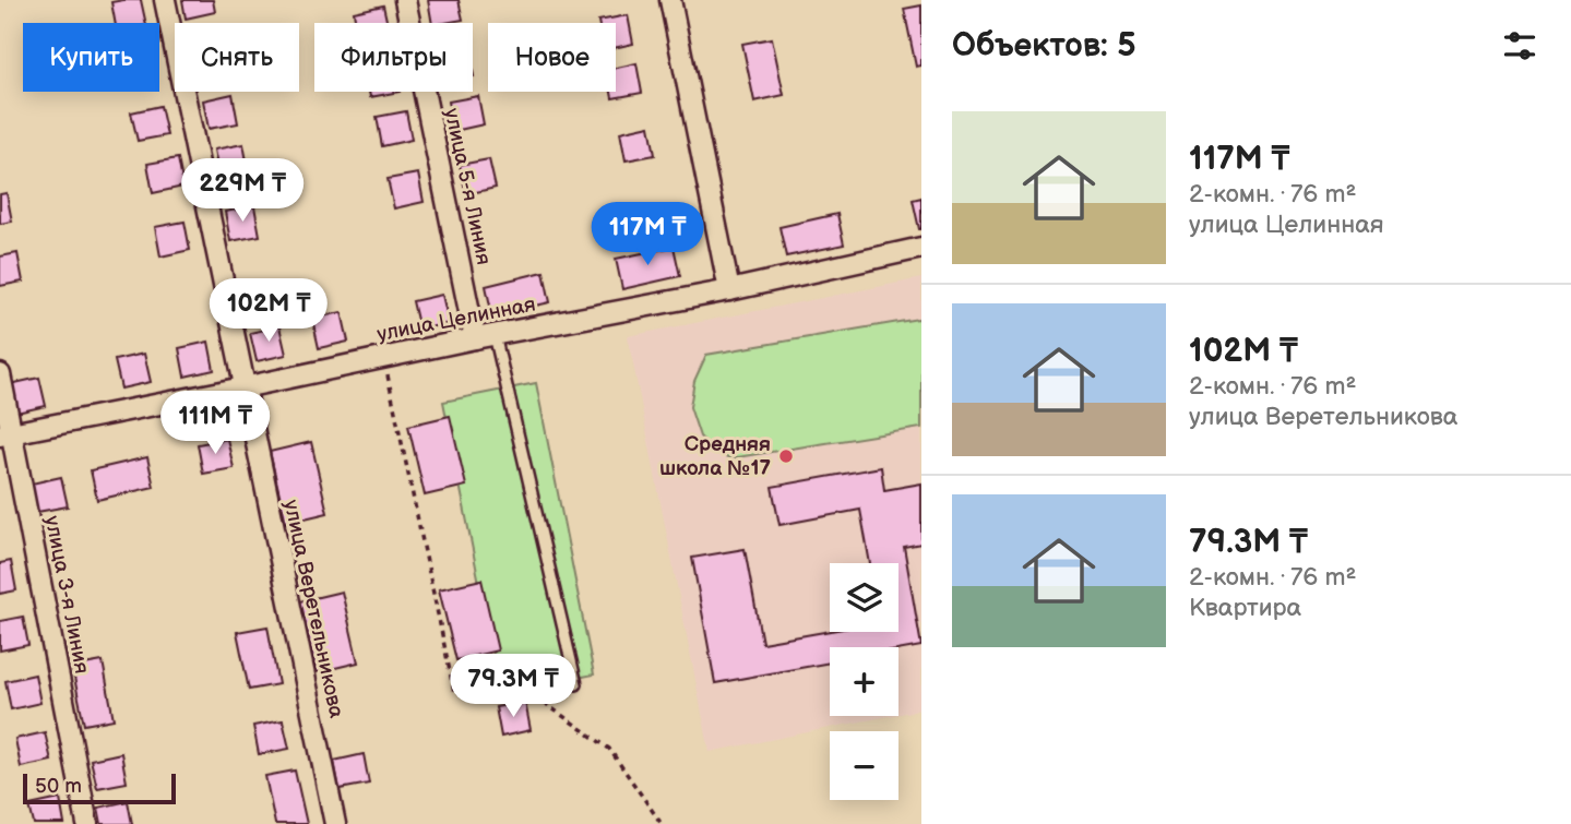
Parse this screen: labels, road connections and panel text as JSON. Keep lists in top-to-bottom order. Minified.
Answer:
{"streets":{"street":["улица 5-я Линия","улица Целинная","улица 3-я Линия","улица Веретельникова"]},"crossings":[["улица 5-я Линия","улица Целинная"],["улица Целинная","улица 3-я Линия"],["улица Целинная","улица Веретельникова"]],"places":["Средняя школа №17"],"scale_bar":"50 m","page":{"heading":"Объектов: 5","chip":["Купить","Снять","Фильтры","Новое"],"list":[{"name":"117M ₸","note":"2-комн. · 76 m² · улица Целинная"},{"name":"102M ₸","note":"2-комн. · 76 m² · улица Веретельникова"},{"name":"79.3M ₸","note":"2-комн. · 76 m² · Квартира"}],"price":["229M ₸","117M ₸","102M ₸","111M ₸","79.3M ₸"],"map_buttons":["+","−"],"scale":"50 m"}}
